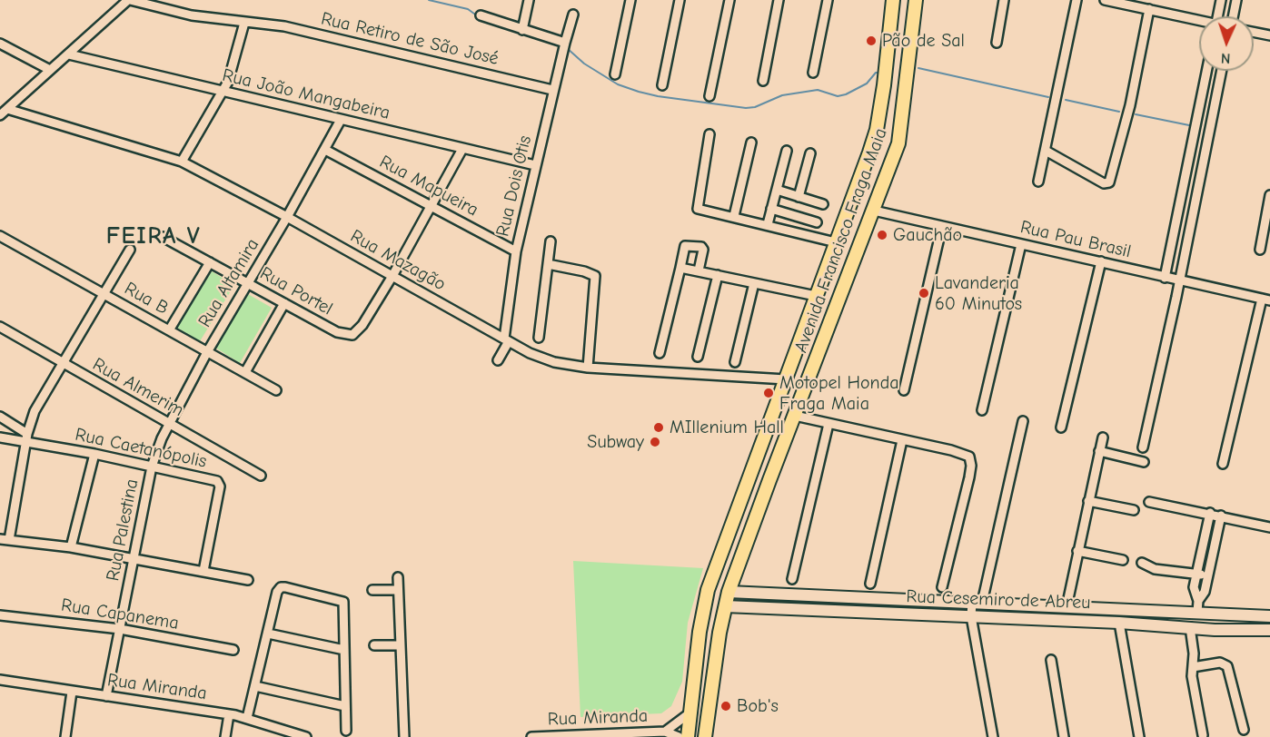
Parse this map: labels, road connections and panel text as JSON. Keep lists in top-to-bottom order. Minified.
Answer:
{"streets":{"main road":["Avenida Francisco Fraga Maia"],"street":["Rua Retiro de São José","Rua João Mangabeira","Rua Mapueira","Rua Dois Otis","Rua Pau Brasil","Rua Mazagão","Rua Altamira","Rua Portel","Rua B","Rua Almerim","Rua Caetanópolis","Rua Palestina","Rua Cesemiro de Abreu","Rua Capanema","Rua Miranda"]},"crossings":[["Rua Retiro de São José","Rua Dois Otis"],["Rua João Mangabeira","Rua Dois Otis"],["Rua João Mangabeira","Rua Altamira"],["Rua Mapueira","Rua Dois Otis"],["Rua Mapueira","Rua Altamira"],["Rua Dois Otis","Rua Mazagão"],["Rua Pau Brasil","Avenida Francisco Fraga Maia"],["Avenida Francisco Fraga Maia","Rua Mazagão"],["Avenida Francisco Fraga Maia","Rua Cesemiro de Abreu"],["Avenida Francisco Fraga Maia","Rua Miranda"],["Rua Mazagão","Rua Altamira"],["Rua Mazagão","Rua Portel"],["Rua Altamira","Rua Portel"],["Rua Altamira","Rua B"],["Rua Altamira","Rua Almerim"],["Rua Altamira","Rua Caetanópolis"],["Rua Altamira","Rua Palestina"],["Rua Caetanópolis","Rua Palestina"],["Rua Palestina","Rua Capanema"],["Rua Palestina","Rua Miranda"]],"districts":["FEIRA V"],"places":["Pão de Sal","Gauchão","Lavanderia 60 Minutos","Motopel Honda Fraga Maia","MIllenium Hall","Subway","Bob's"],"north":"bottom"}
